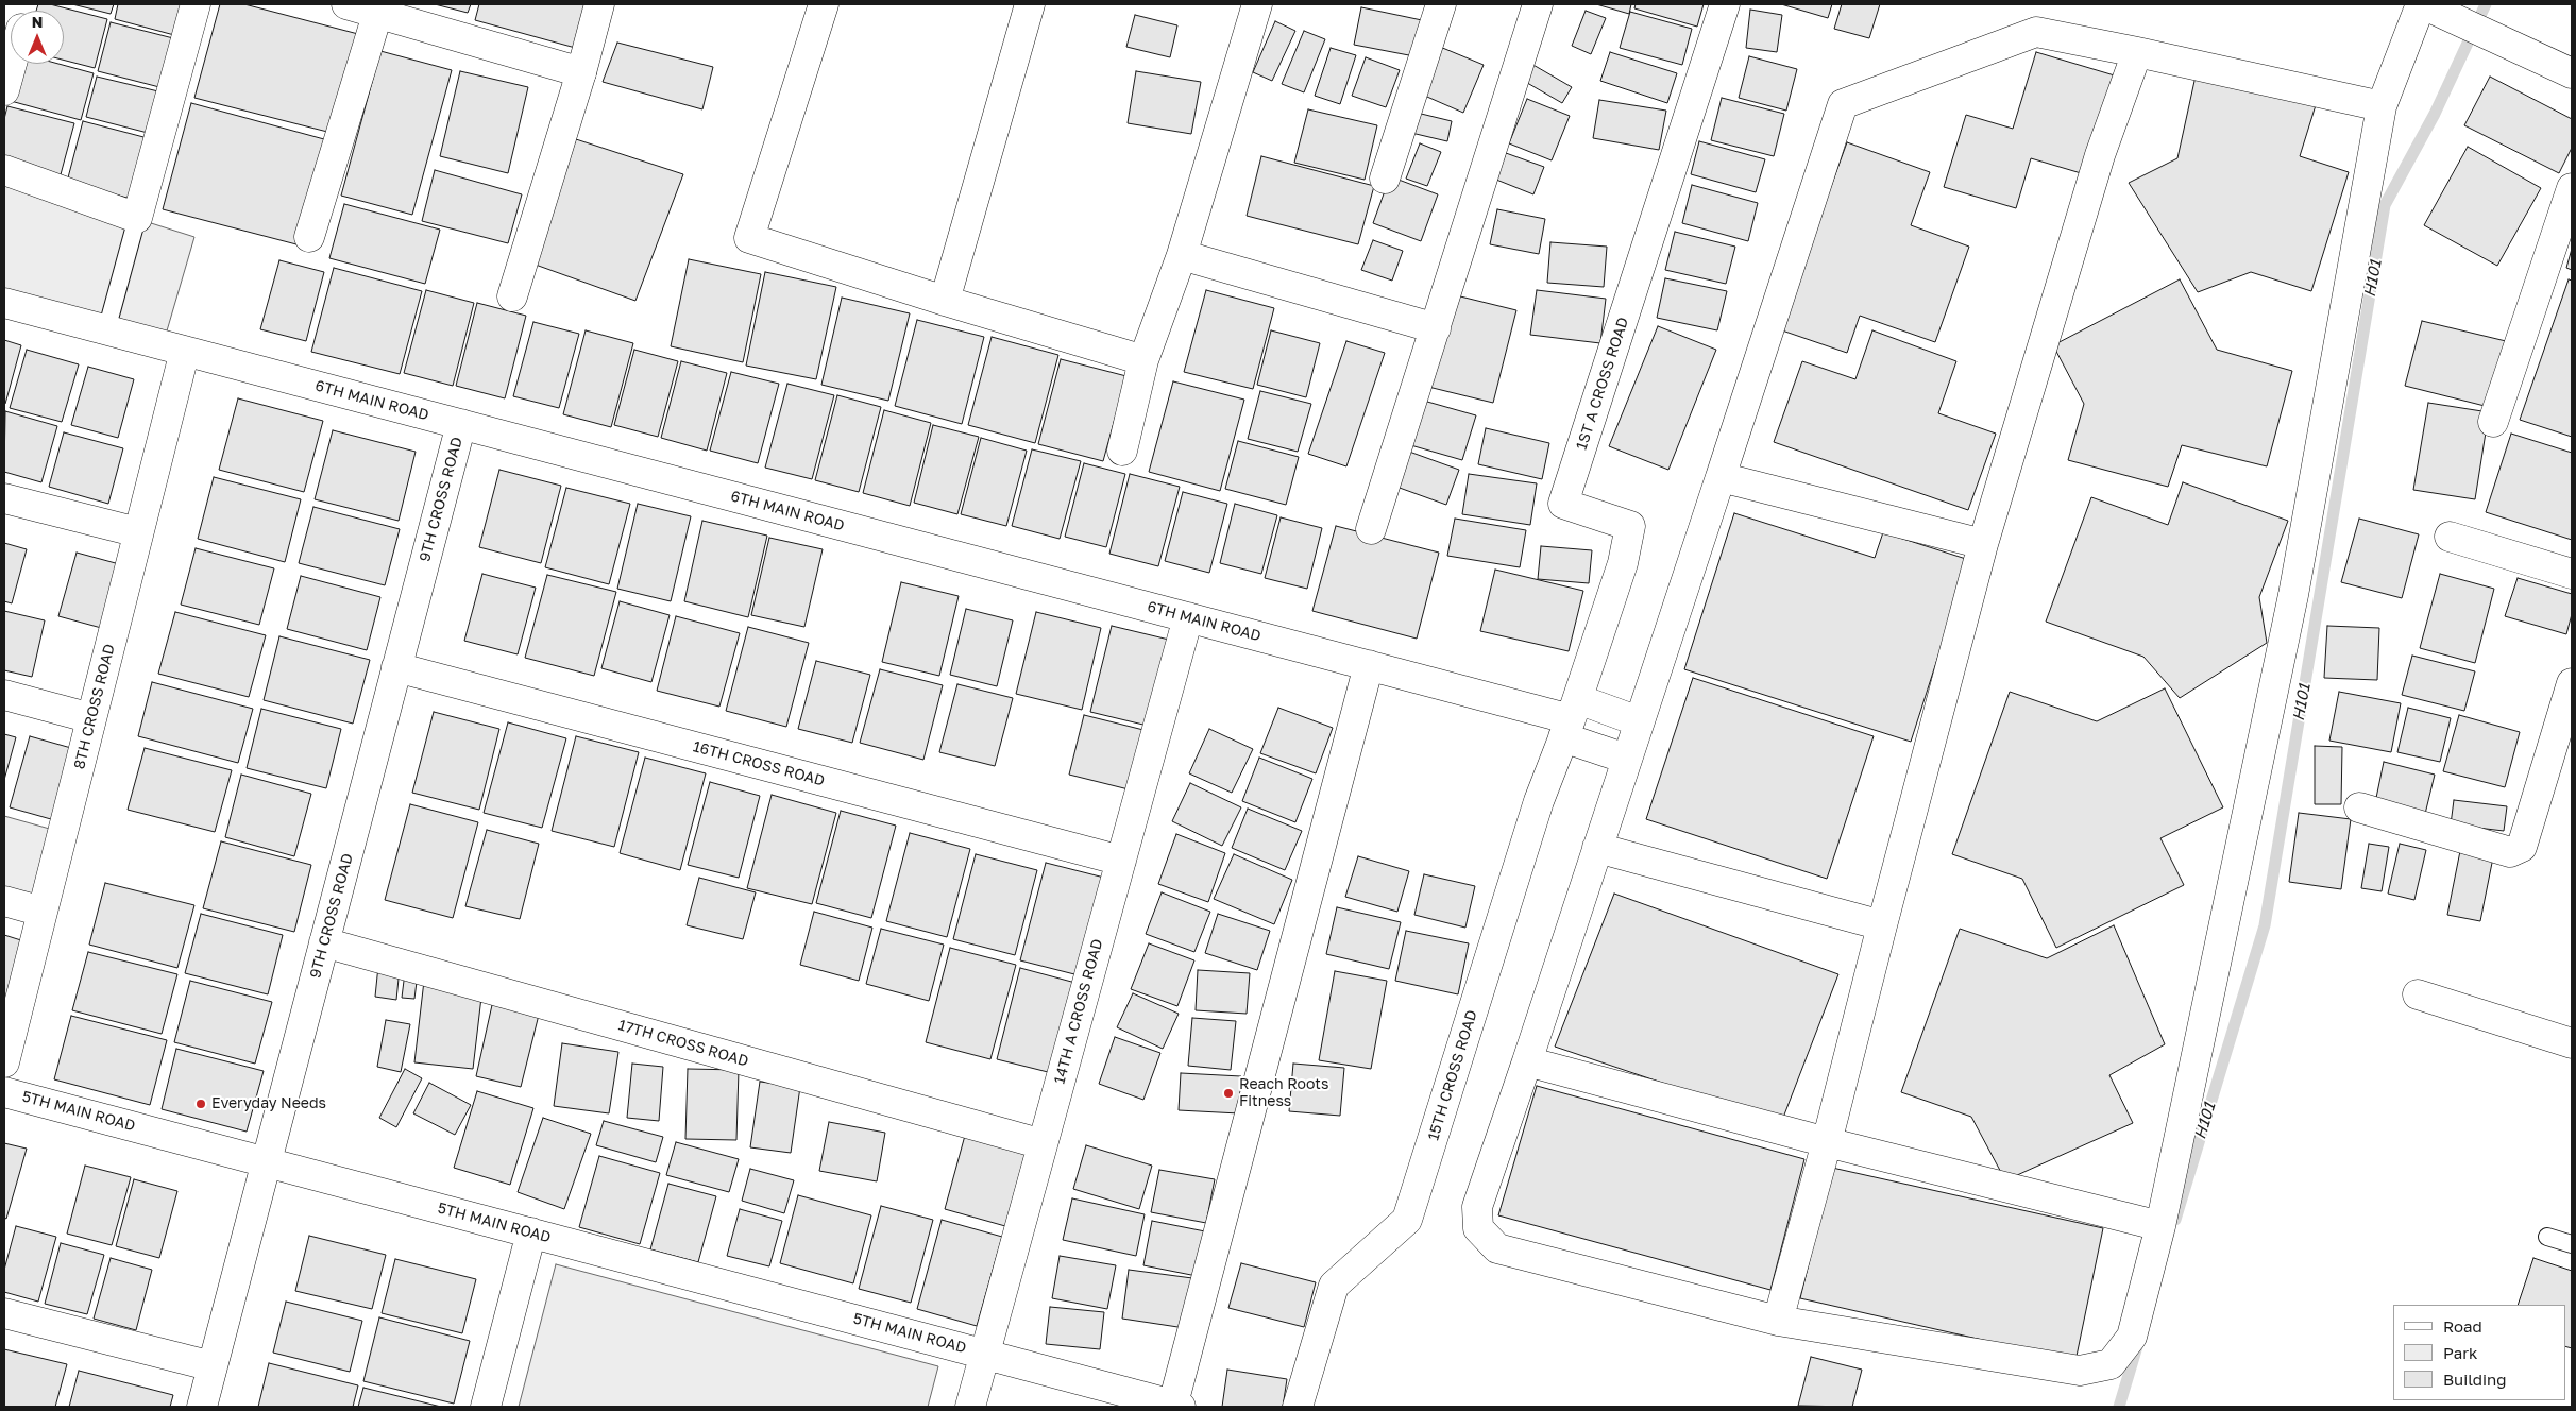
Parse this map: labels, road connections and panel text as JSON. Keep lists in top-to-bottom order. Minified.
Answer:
{"streets":{"street":["1ST A CROSS ROAD","6TH MAIN ROAD","9TH CROSS ROAD","8TH CROSS ROAD","16TH CROSS ROAD","14TH A CROSS ROAD","17TH CROSS ROAD","15TH CROSS ROAD","5TH MAIN ROAD"]},"crossings":[["1ST A CROSS ROAD","6TH MAIN ROAD"],["1ST A CROSS ROAD","15TH CROSS ROAD"],["6TH MAIN ROAD","9TH CROSS ROAD"],["6TH MAIN ROAD","8TH CROSS ROAD"],["6TH MAIN ROAD","14TH A CROSS ROAD"],["6TH MAIN ROAD","15TH CROSS ROAD"],["9TH CROSS ROAD","16TH CROSS ROAD"],["9TH CROSS ROAD","17TH CROSS ROAD"],["9TH CROSS ROAD","5TH MAIN ROAD"],["16TH CROSS ROAD","14TH A CROSS ROAD"],["14TH A CROSS ROAD","17TH CROSS ROAD"],["14TH A CROSS ROAD","5TH MAIN ROAD"]],"water":["H101"],"places":["Reach Roots Fitness","Everyday Needs"],"legend":["Road","Park","Building"],"north":"top"}
